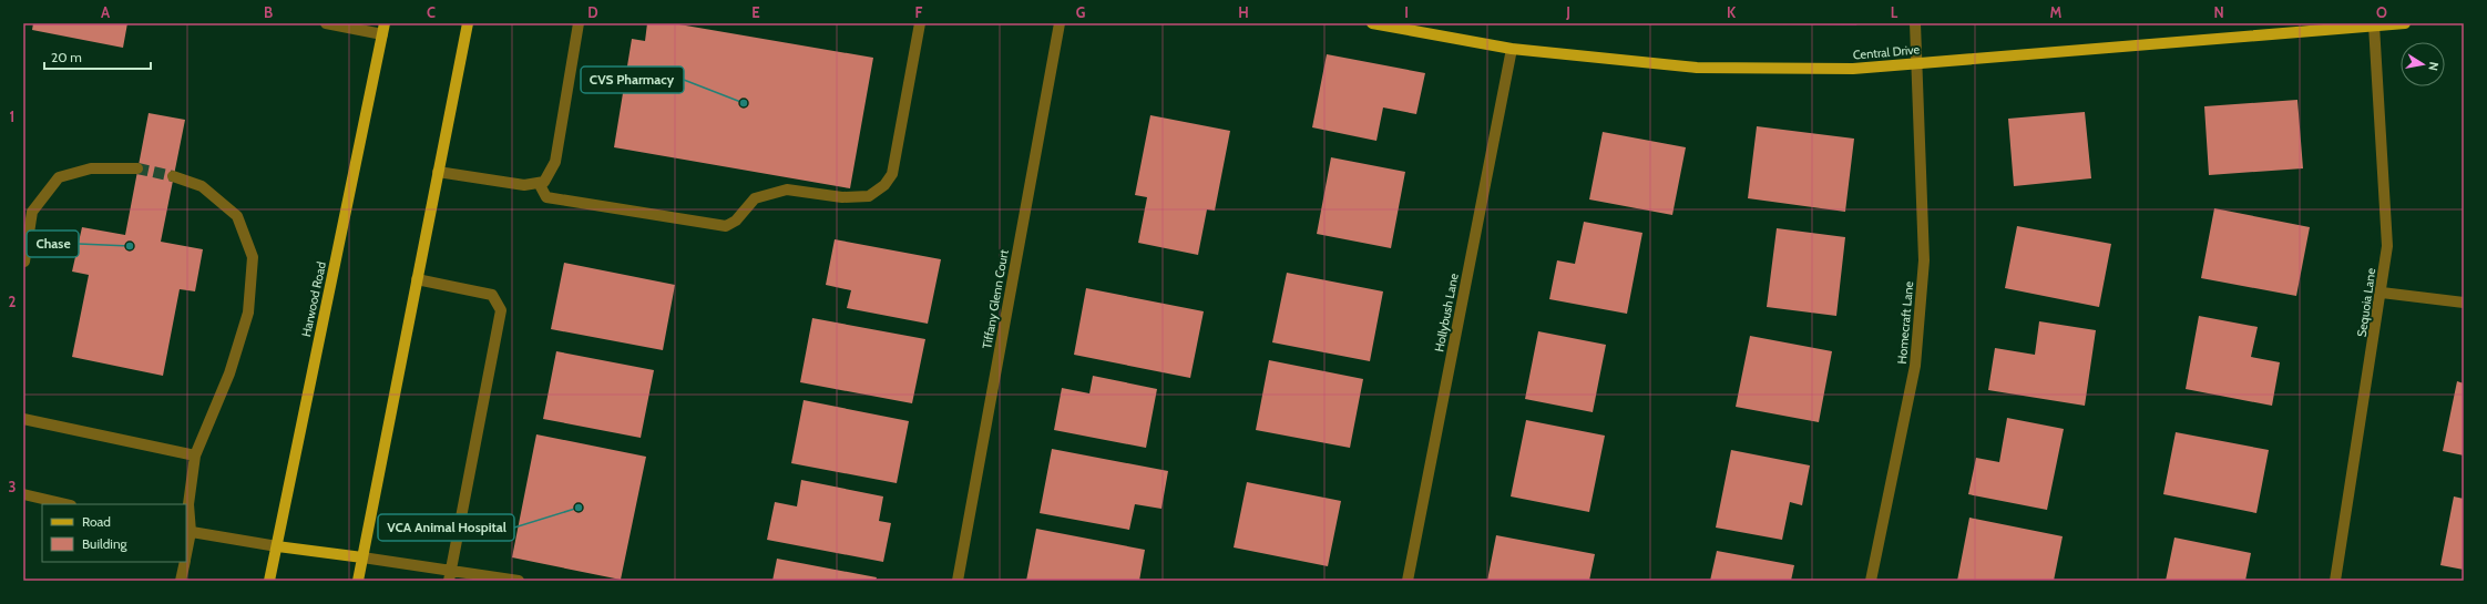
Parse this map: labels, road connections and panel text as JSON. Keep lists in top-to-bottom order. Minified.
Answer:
{"streets":{"main road":["Central Drive","Harwood Road"],"street":["Tiffany Glenn Court","Sequoia Lane","Hollybush Lane","Homecraft Lane"]},"crossings":[["Central Drive","Sequoia Lane"],["Central Drive","Hollybush Lane"],["Central Drive","Homecraft Lane"]],"places":["CVS Pharmacy","Chase","VCA Animal Hospital"],"legend":["Road","Building"],"scale_bar":"20 m","north":"right","grid":{"columns":["A","B","C","D","E","F","G","H","I","J","K","L","M","N","O"],"rows":["1","2","3"]}}
